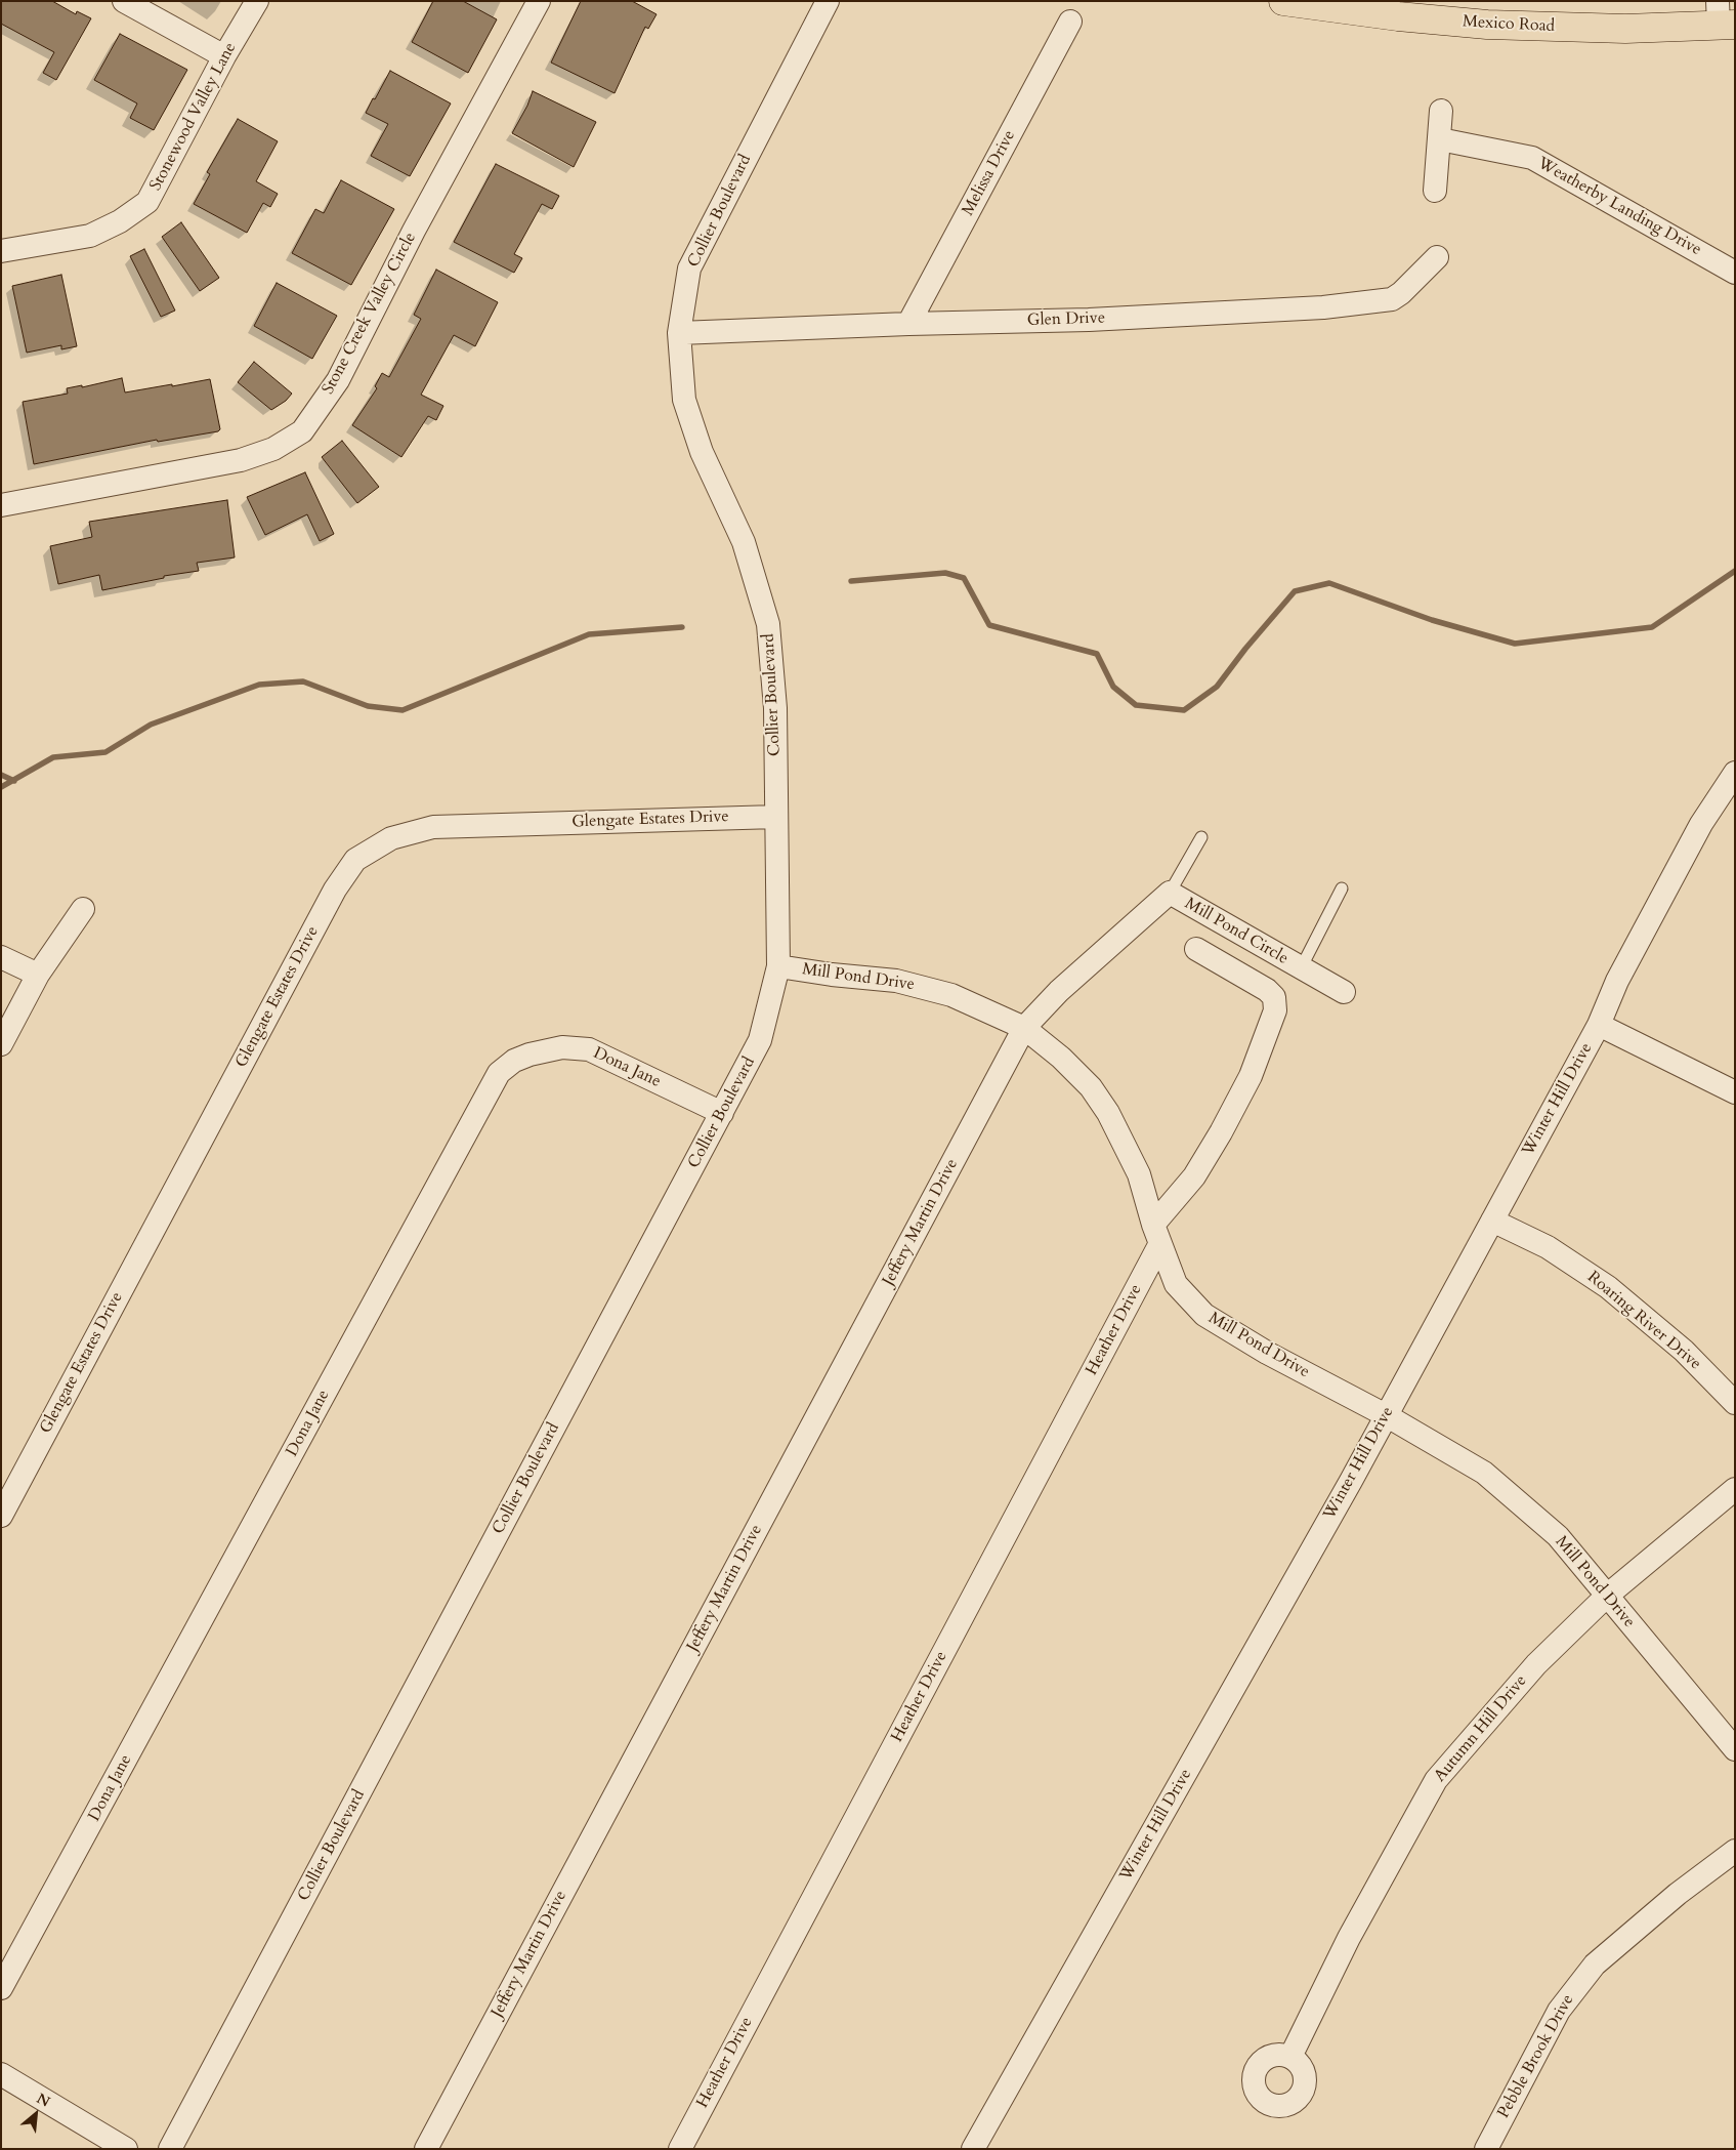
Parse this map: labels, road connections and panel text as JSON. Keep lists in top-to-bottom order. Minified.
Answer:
{"streets":{"main road":["Mexico Road"],"street":["Stonewood Valley Lane","Melissa Drive","Weatherby Landing Drive","Collier Boulevard","Stone Creek Valley Circle","Glen Drive","Glengate Estates Drive","Mill Pond Circle","Mill Pond Drive","Dona Jane","Winter Hill Drive","Jeffery Martin Drive","Roaring River Drive","Heather Drive","Autumn Hill Drive","Pebble Brook Drive"]},"crossings":[["Melissa Drive","Glen Drive"],["Collier Boulevard","Glen Drive"],["Collier Boulevard","Glengate Estates Drive"],["Collier Boulevard","Mill Pond Drive"],["Collier Boulevard","Dona Jane"],["Mill Pond Circle","Mill Pond Drive"],["Mill Pond Circle","Jeffery Martin Drive"],["Mill Pond Drive","Winter Hill Drive"],["Mill Pond Drive","Jeffery Martin Drive"],["Mill Pond Drive","Heather Drive"],["Mill Pond Drive","Autumn Hill Drive"],["Winter Hill Drive","Roaring River Drive"]],"north":"top right"}
